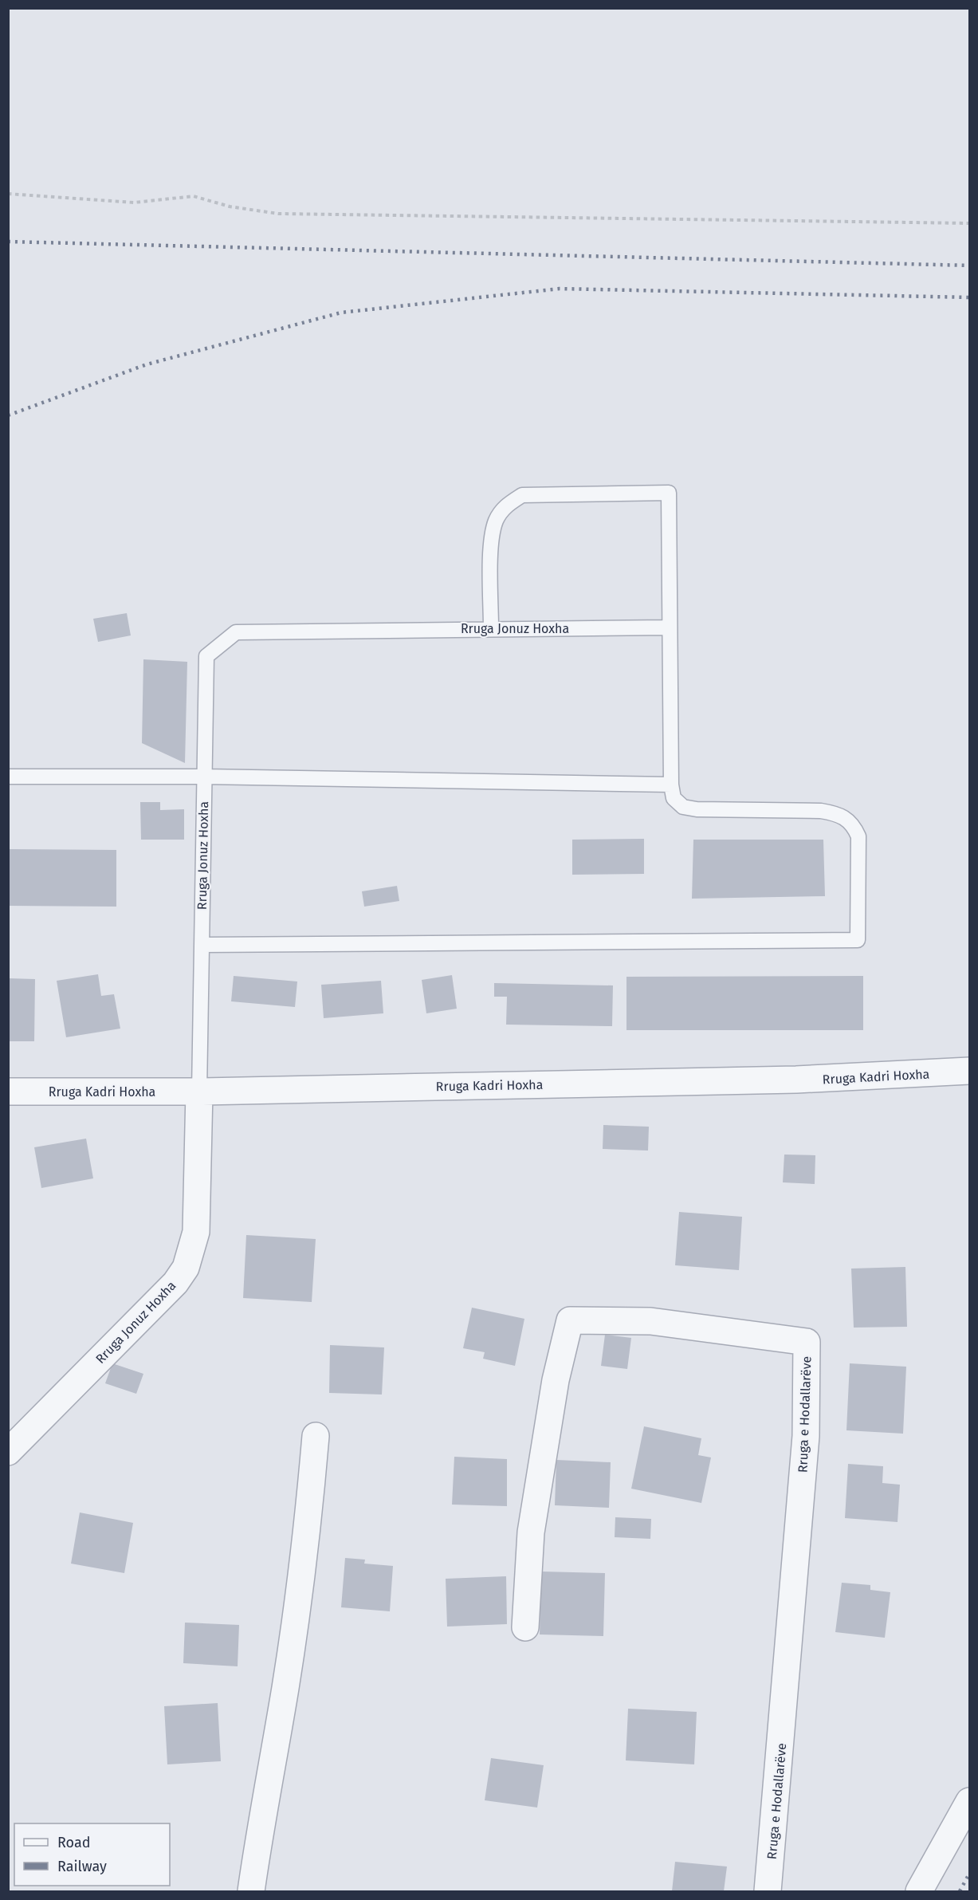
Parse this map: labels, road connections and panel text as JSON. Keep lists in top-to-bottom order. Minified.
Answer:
{"streets":{"street":["Rruga Jonuz Hoxha","Rruga Kadri Hoxha","Rruga e Hodallarëve"]},"crossings":[["Rruga Jonuz Hoxha","Rruga Kadri Hoxha"]],"legend":["Road","Railway"]}
